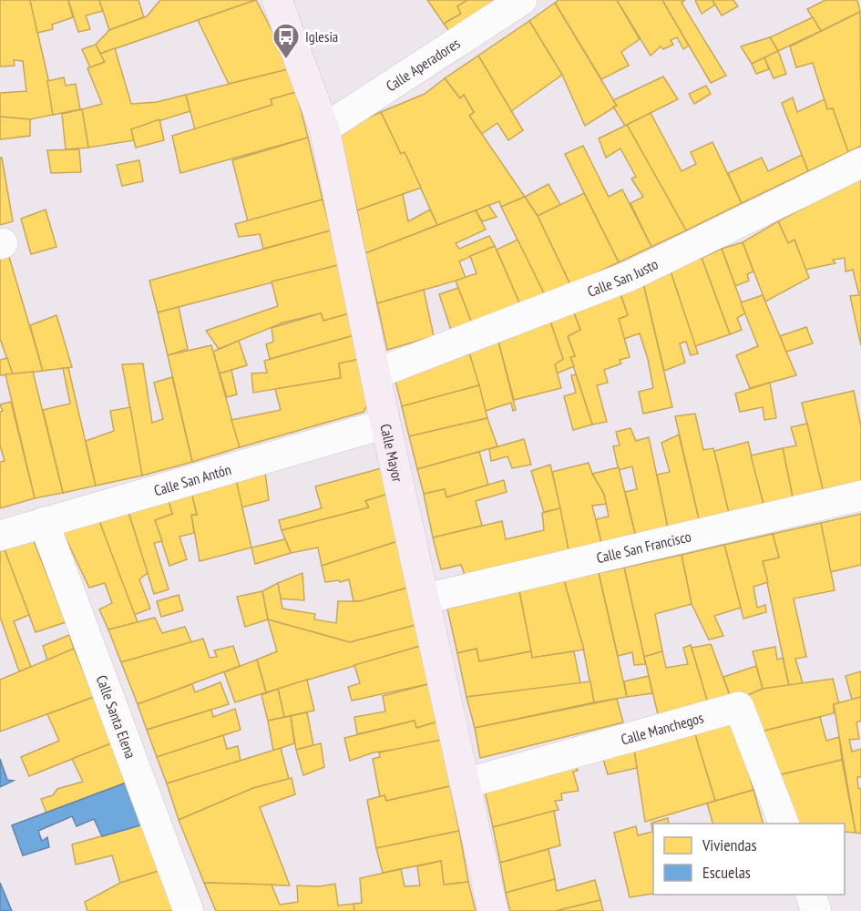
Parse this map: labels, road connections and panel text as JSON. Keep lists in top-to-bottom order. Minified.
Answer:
{"streets":{"street":["Calle Aperadores","Calle San Justo","Calle Mayor","Calle San Antón","Calle San Francisco","Calle Santa Elena","Calle Manchegos"]},"crossings":[["Calle Aperadores","Calle Mayor"],["Calle San Justo","Calle Mayor"],["Calle Mayor","Calle San Antón"],["Calle Mayor","Calle San Francisco"],["Calle Mayor","Calle Manchegos"],["Calle San Antón","Calle Santa Elena"]],"places":{"bus stop":["Iglesia"]},"legend":["Viviendas","Escuelas"]}
